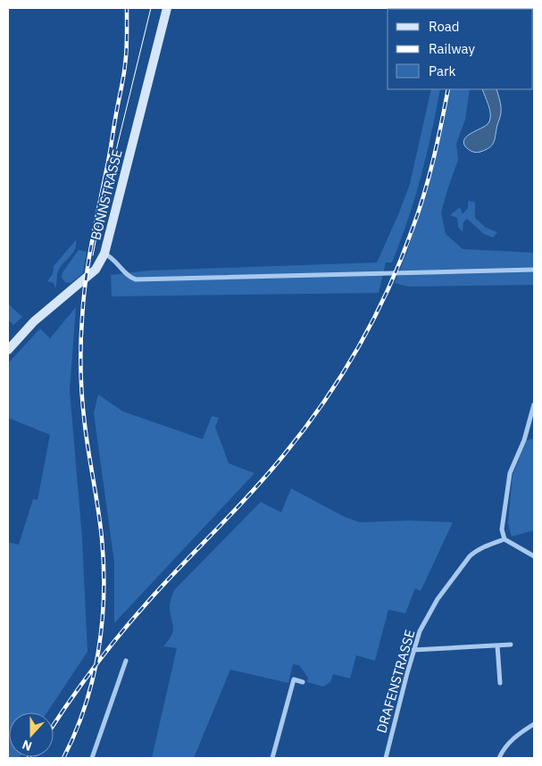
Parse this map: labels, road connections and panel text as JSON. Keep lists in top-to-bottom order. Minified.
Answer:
{"streets":{"main road":["BONNSTRASSE"],"street":["DRAFENSTRASSE"]},"legend":["Road","Railway","Park"],"north":"bottom"}
